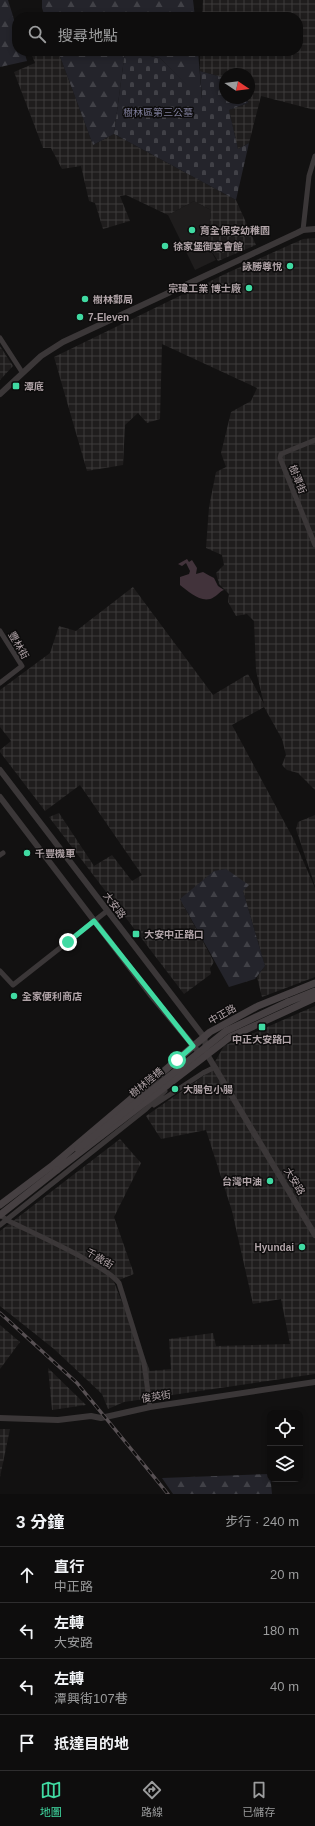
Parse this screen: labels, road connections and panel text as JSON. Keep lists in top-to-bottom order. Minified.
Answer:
{"streets":{"main road":["中正路","樹林陸橋"],"street":["樹潭街","豐林街","大安路","千歲街","俊英街"]},"crossings":[["大安路","中正路"],["中正路","樹林陸橋"],["樹林陸橋","千歲街"],["千歲街","俊英街"]],"parks":["樹林區第三公墓"],"places":{"other":["育全保安幼稚園","徐家堡御宴會館","詠勝尊悅","宗瑋工業 博士廠","樹林郵局","7-Eleven","千豐機車","全家便利商店","大腸包小腸","台灣中油","Hyundai"],"transit":["潭底","大安中正路口","中正大安路口"]},"north":"right","page":{"search":"搜尋地點","heading":["3 分鐘","步行 · 240 m"],"list":[["直行","中正路","20 m"],["左轉","大安路","180 m"],["左轉","潭興街107巷","40 m"],"抵達目的地"],"nav":["地圖","路線","已儲存"]}}
